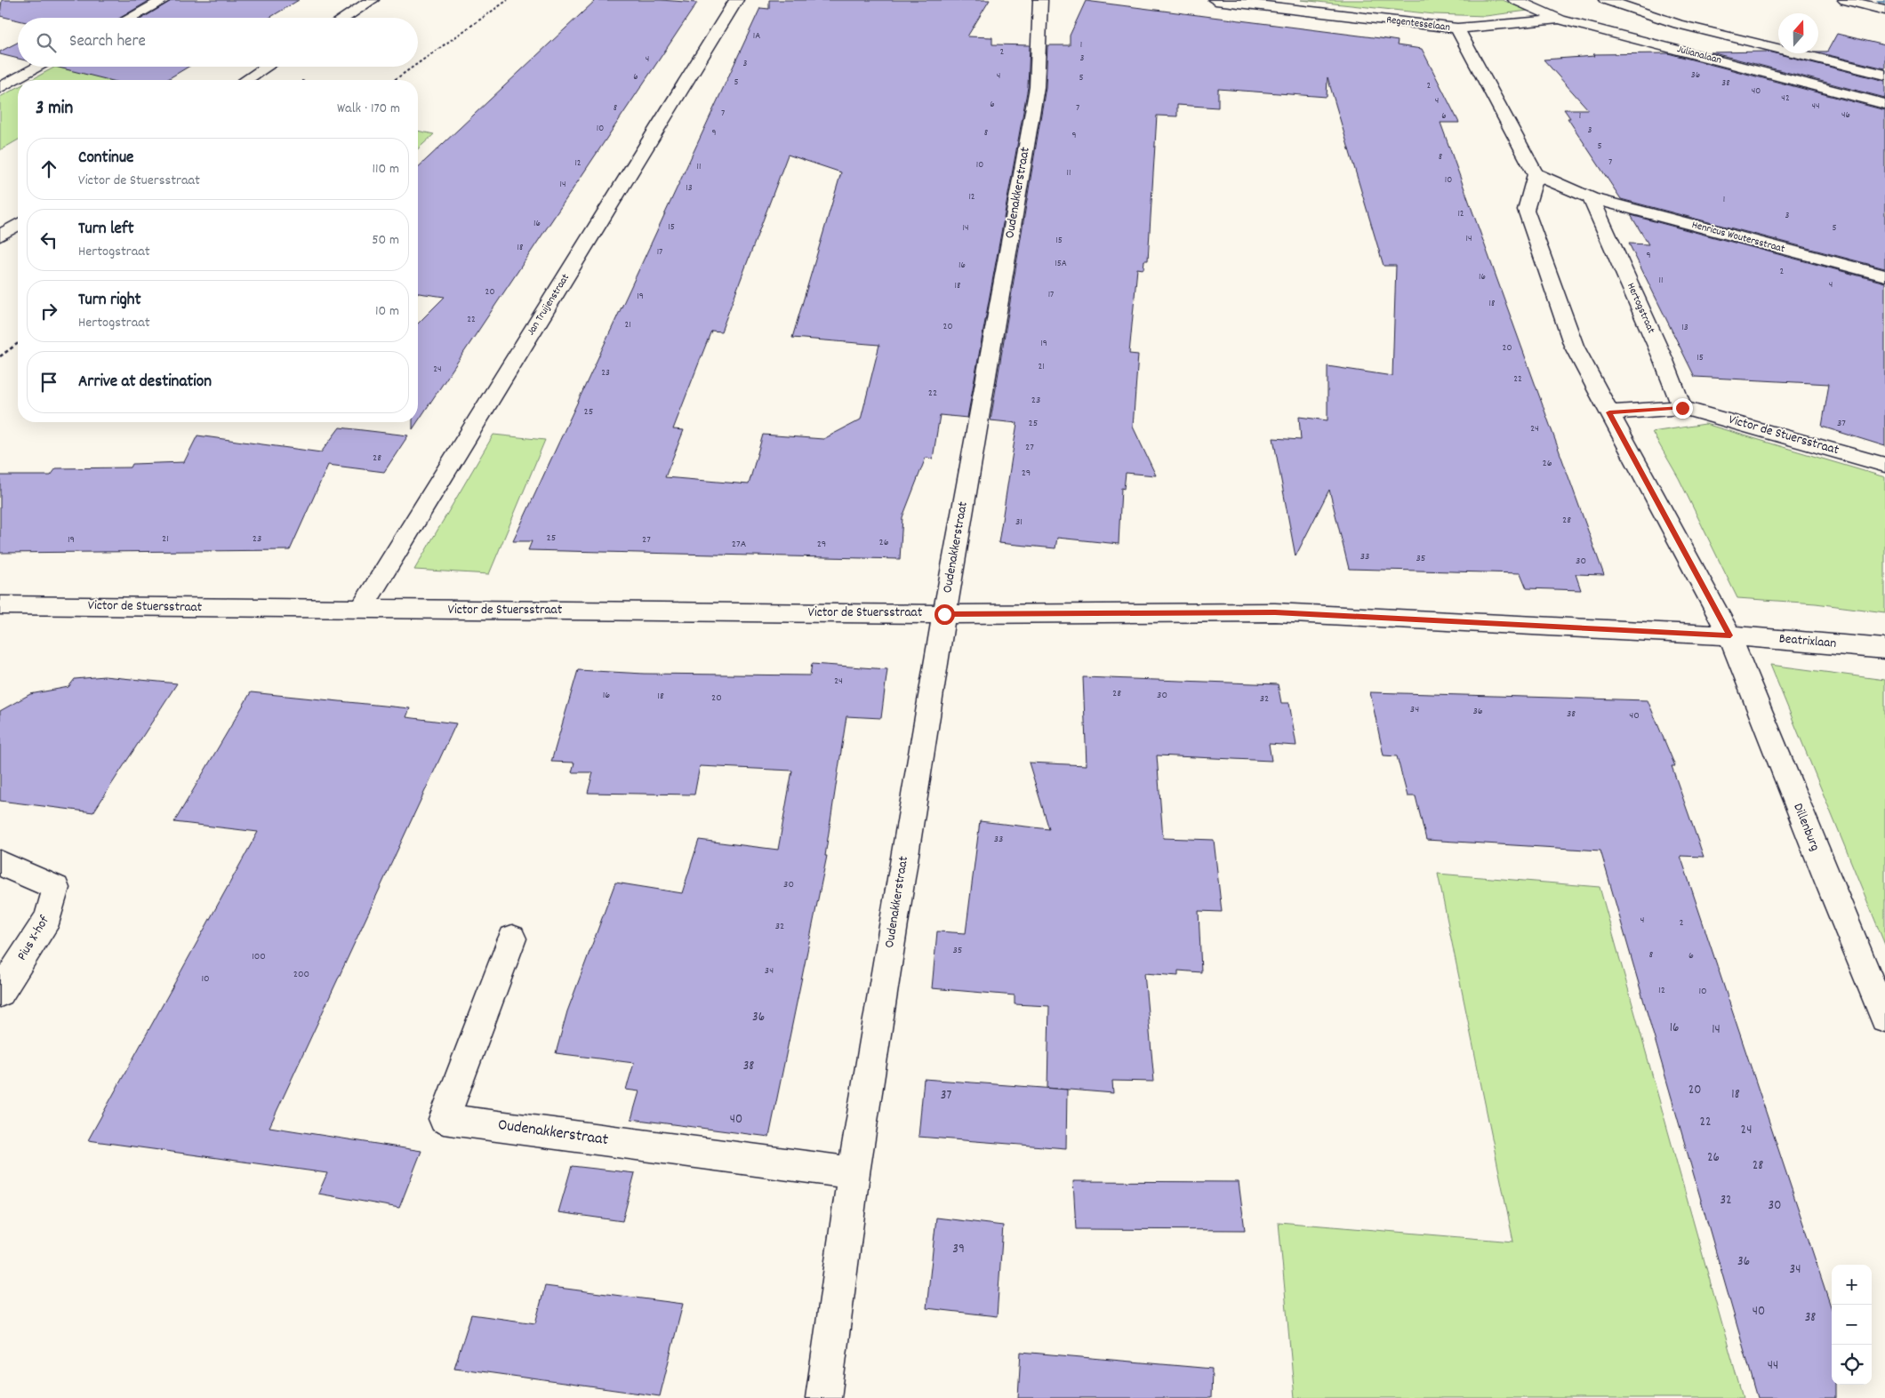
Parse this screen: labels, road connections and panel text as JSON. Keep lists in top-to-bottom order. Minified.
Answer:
{"streets":{"street":["Regentesselaan","Julianalaan","Oudenakkerstraat","Henricus Woutersstraat","Jan Truijenstraat","Hertogstraat","Victor de Stuersstraat","Beatrixlaan","Dillenburg","Pius X-hof"]},"crossings":[["Regentesselaan","Julianalaan"],["Oudenakkerstraat","Victor de Stuersstraat"],["Henricus Woutersstraat","Hertogstraat"],["Jan Truijenstraat","Victor de Stuersstraat"],["Hertogstraat","Victor de Stuersstraat"],["Victor de Stuersstraat","Beatrixlaan"],["Victor de Stuersstraat","Dillenburg"],["Beatrixlaan","Dillenburg"]],"house_numbers":["1A","1","2","3","4","3","36","4","6","5","5","38","2","40","42","4","6","44","8","7","7","46","6","1","10","3","9","8","9","5","8","7","12","10","11","11","10","14","13","12","1","12","3","16","15","14","5","14","15","18","17","9","15A","16","2","16","11","4","18","20","17","19","18","22","21","20","13","19","20","15","21","24","23","22","22","23","25","25","37","24","27","28","26","29","28","31","25","21","23","19","27","26","27A","29","33","35","30","24","28","16","30","18","20","32","34","36","38","40","33","30","4","2","32","35","8","6","100","34","200","10","12","10","36","16","14","38","20","18","37","40","22","24","26","28","32","30","39","36","34","40","38","44"],"north":"top","page":{"search":"Search here","heading":["3 min","Walk · 170 m"],"list":[["Continue","Victor de Stuersstraat","110 m"],["Turn left","Hertogstraat","50 m"],["Turn right","Hertogstraat","10 m"],"Arrive at destination"],"map_buttons":["+","−"]}}
